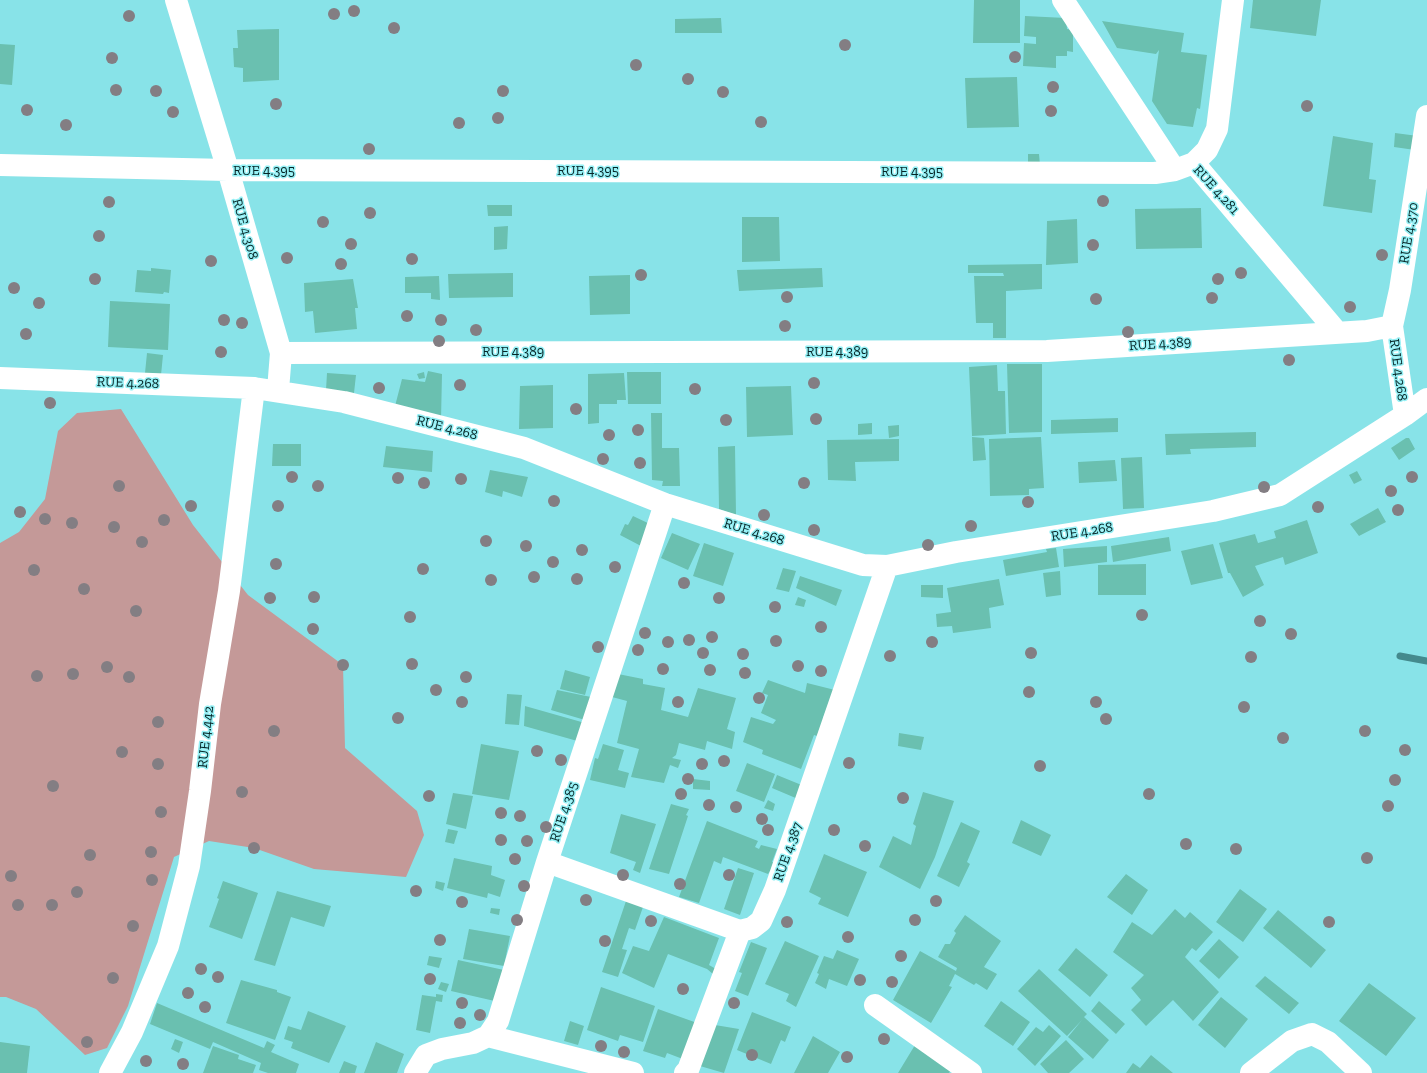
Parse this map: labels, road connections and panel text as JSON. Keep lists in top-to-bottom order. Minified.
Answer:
{"streets":{"street":["RUE 4.395","RUE 4.281","RUE 4.308","RUE 4.370","RUE 4.389","RUE 4.268","RUE 4.442","RUE 4.385","RUE 4.387"]},"crossings":[["RUE 4.395","RUE 4.281"],["RUE 4.395","RUE 4.308"],["RUE 4.281","RUE 4.389"],["RUE 4.308","RUE 4.389"],["RUE 4.308","RUE 4.268"],["RUE 4.370","RUE 4.389"],["RUE 4.370","RUE 4.268"],["RUE 4.389","RUE 4.268"],["RUE 4.268","RUE 4.442"],["RUE 4.268","RUE 4.385"],["RUE 4.268","RUE 4.387"]]}
